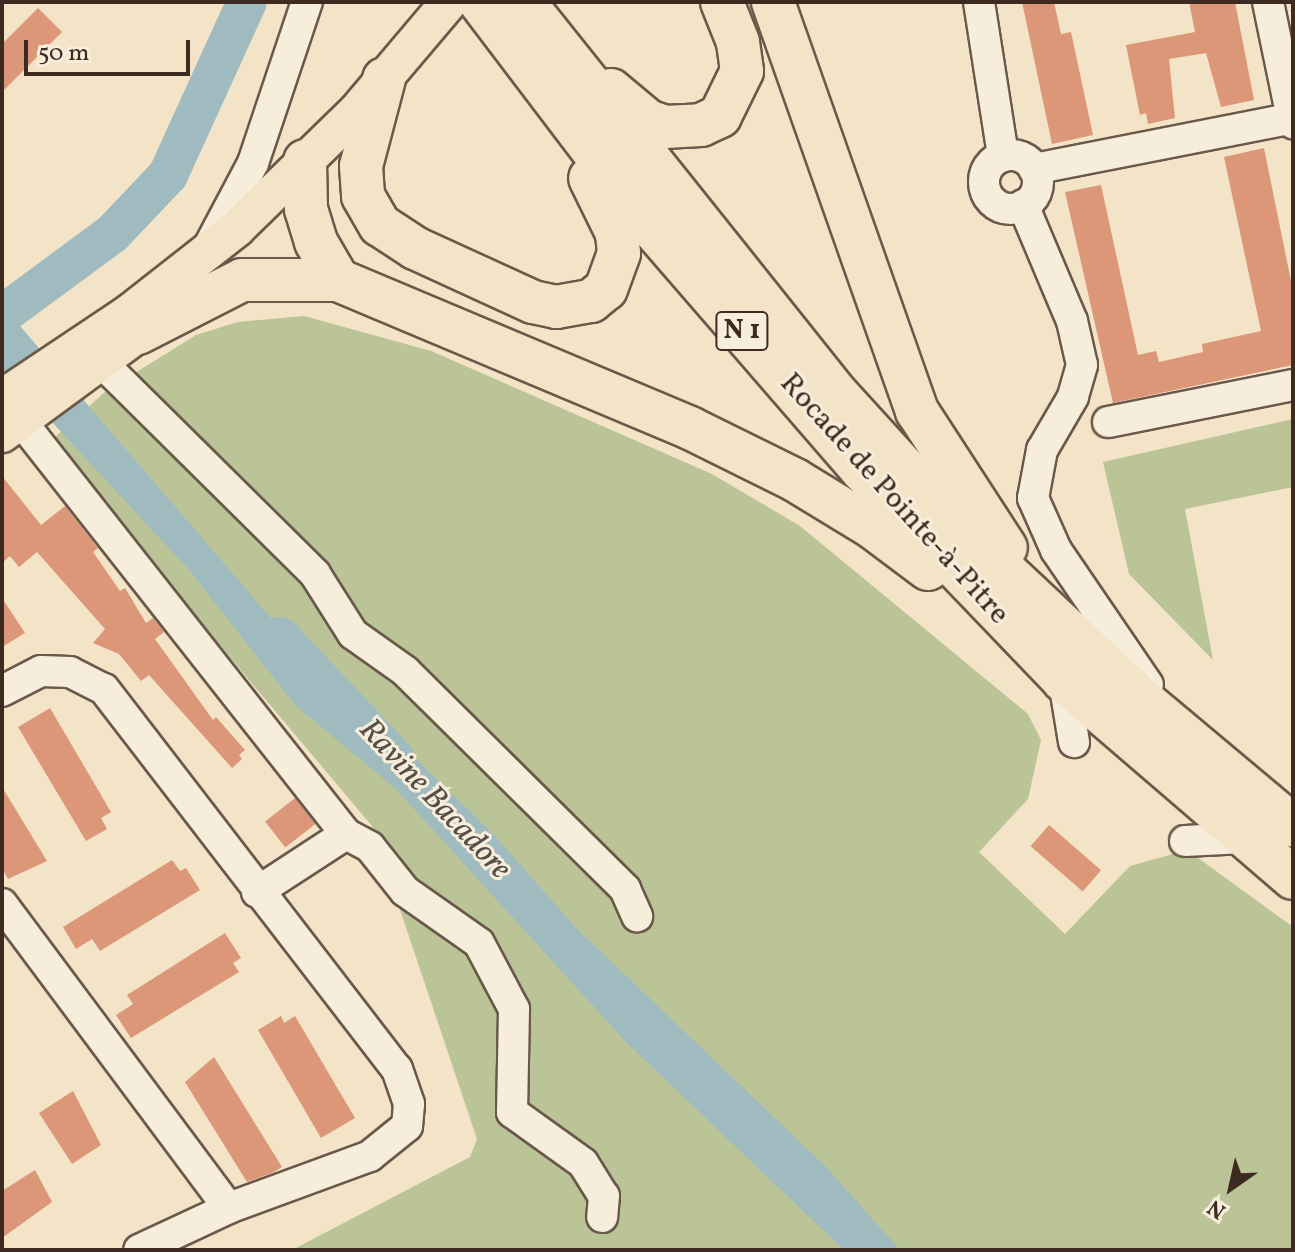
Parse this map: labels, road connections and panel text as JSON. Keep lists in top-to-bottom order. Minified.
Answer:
{"streets":{"highway":["N 1","Rocade de Pointe-à-Pitre"]},"water":["Ravine Bacadore"],"scale_bar":"50 m","north":"bottom left"}
